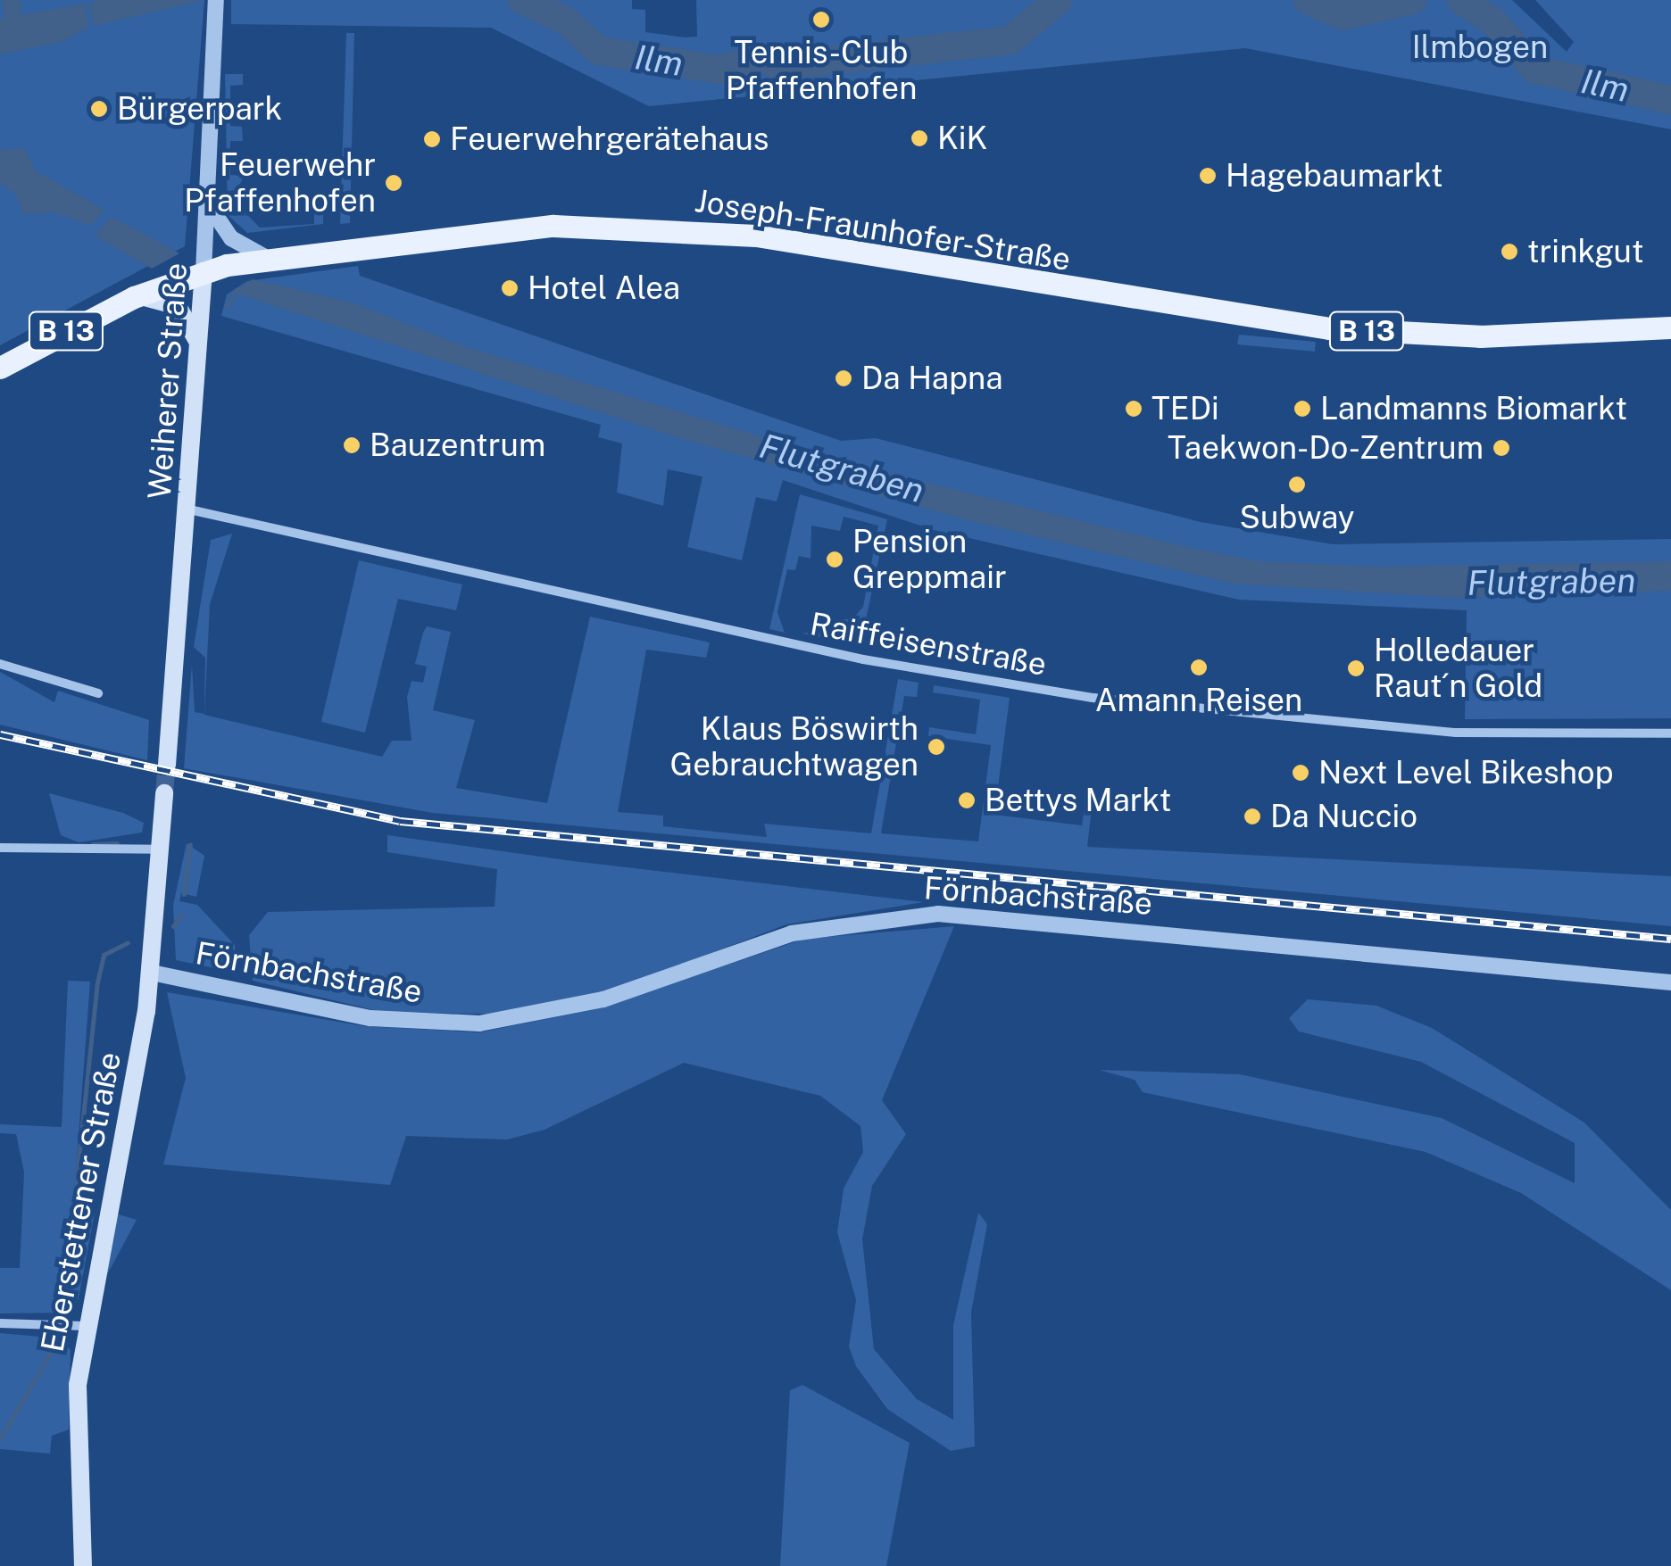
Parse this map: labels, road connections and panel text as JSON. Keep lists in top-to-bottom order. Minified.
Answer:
{"streets":{"main road":["Joseph-Fraunhofer-Straße","B 13","Weiherer Straße","Eberstettener Straße"],"street":["Raiffeisenstraße","Förnbachstraße"]},"crossings":[["Joseph-Fraunhofer-Straße","Weiherer Straße"],["Weiherer Straße","Raiffeisenstraße"],["Förnbachstraße","Eberstettener Straße"]],"water":["Ilm","Flutgraben"],"parks":["Ilmbogen"],"places":["Tennis-Club Pfaffenhofen","Bürgerpark","KiK","Feuerwehrgerätehaus","Hagebaumarkt","Feuerwehr Pfaffenhofen","trinkgut","Hotel Alea","Da Hapna","TEDi","Landmanns Biomarkt","Bauzentrum","Taekwon-Do-Zentrum","Subway","Pension Greppmair","Amann Reisen","Holledauer Raut´n Gold","Klaus Böswirth Gebrauchtwagen","Next Level Bikeshop","Bettys Markt","Da Nuccio"]}
